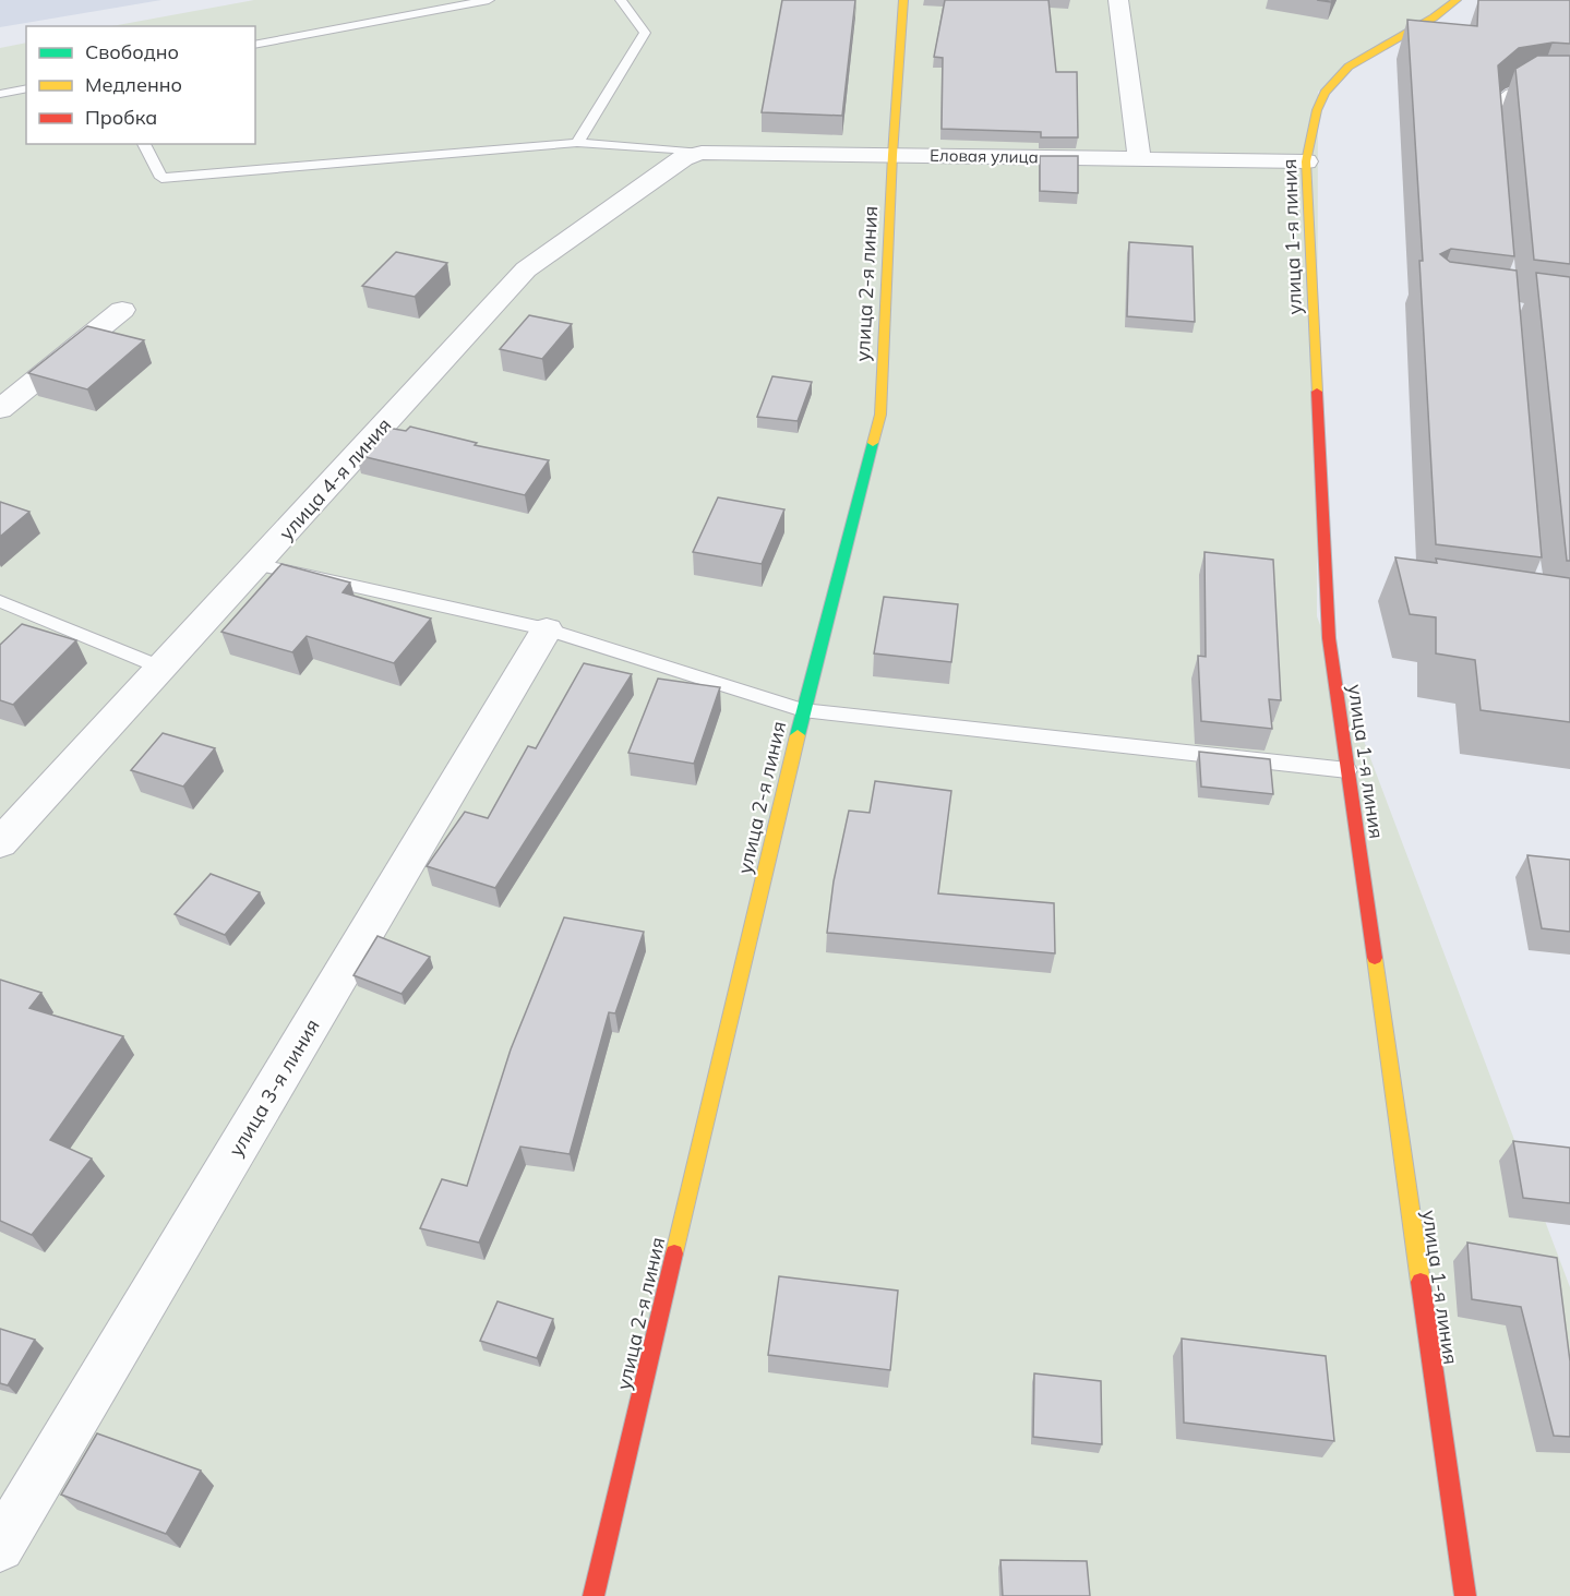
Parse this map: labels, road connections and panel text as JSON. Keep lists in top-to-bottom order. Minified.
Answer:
{"streets":{"street":["Еловая улица","улица 1-я линия","улица 2-я линия","улица 4-я линия","улица 3-я линия"]},"crossings":[["Еловая улица","улица 1-я линия"],["Еловая улица","улица 2-я линия"],["Еловая улица","улица 4-я линия"]],"legend":["Свободно","Медленно","Пробка"]}
